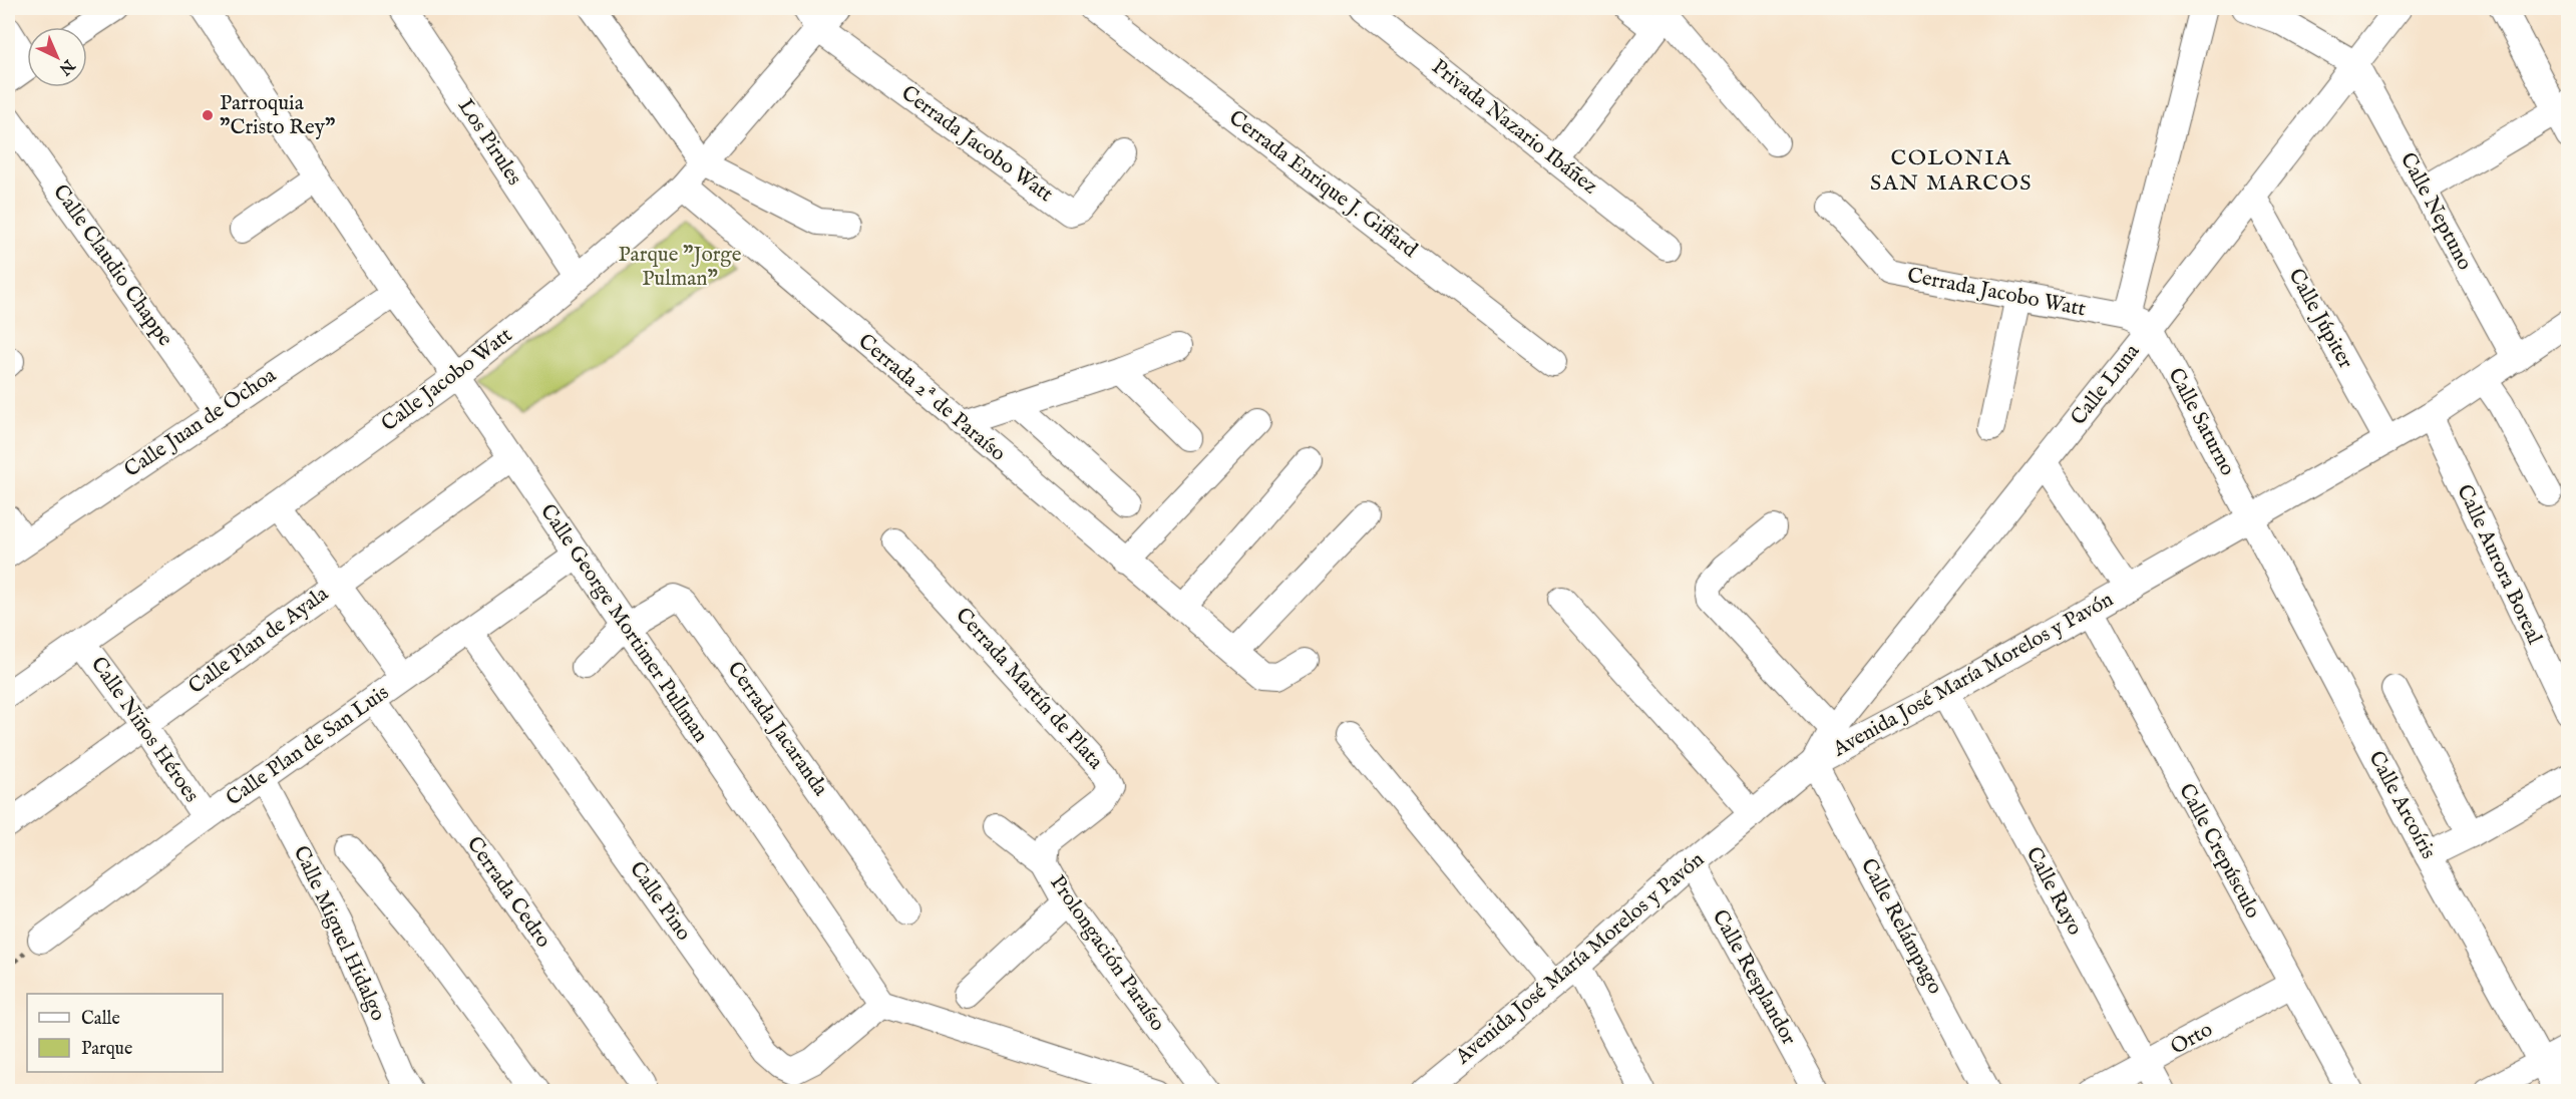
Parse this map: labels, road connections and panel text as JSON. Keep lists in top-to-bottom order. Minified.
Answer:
{"streets":{"street":["Privada Nazario Ibáñez","Los Pirules","Cerrada Jacobo Watt","Cerrada Enrique J. Giffard","Calle Neptuno","Calle Claudio Chappe","Calle Júpiter","Calle Jacobo Watt","Calle Luna","Cerrada 2ª de Paraíso","Calle Saturno","Calle Juan de Ochoa","Calle Aurora Boreal","Calle George Mortimer Pullman","Calle Plan de Ayala","Avenida José María Morelos y Pavón","Cerrada Martín de Plata","Cerrada Jacaranda","Calle Niños Héroes","Calle Plan de San Luis","Calle Arcoíris","Calle Crepúsculo","Calle Rayo","Cerrada Cedro","Calle Pino","Calle Relámpago","Calle Miguel Hidalgo","Prolongación Paraíso","Calle Resplandor","Orto"]},"crossings":[["Los Pirules","Calle Jacobo Watt"],["Cerrada Jacobo Watt","Calle Jacobo Watt"],["Cerrada Jacobo Watt","Calle Luna"],["Cerrada Jacobo Watt","Calle Saturno"],["Calle Neptuno","Calle Luna"],["Calle Neptuno","Avenida José María Morelos y Pavón"],["Calle Claudio Chappe","Calle Juan de Ochoa"],["Calle Júpiter","Calle Luna"],["Calle Júpiter","Avenida José María Morelos y Pavón"],["Calle Jacobo Watt","Cerrada 2ª de Paraíso"],["Calle Jacobo Watt","Calle George Mortimer Pullman"],["Calle Jacobo Watt","Calle Niños Héroes"],["Calle Luna","Calle Saturno"],["Calle Luna","Avenida José María Morelos y Pavón"],["Calle Luna","Calle Relámpago"],["Calle Saturno","Avenida José María Morelos y Pavón"],["Calle Saturno","Calle Arcoíris"],["Calle Juan de Ochoa","Calle George Mortimer Pullman"],["Calle Aurora Boreal","Avenida José María Morelos y Pavón"],["Calle George Mortimer Pullman","Calle Plan de Ayala"],["Calle George Mortimer Pullman","Cerrada Jacaranda"],["Calle George Mortimer Pullman","Calle Plan de San Luis"],["Calle George Mortimer Pullman","Calle Pino"],["Calle Plan de Ayala","Calle Niños Héroes"],["Avenida José María Morelos y Pavón","Calle Arcoíris"],["Avenida José María Morelos y Pavón","Calle Crepúsculo"],["Avenida José María Morelos y Pavón","Calle Rayo"],["Avenida José María Morelos y Pavón","Calle Relámpago"],["Avenida José María Morelos y Pavón","Calle Resplandor"],["Cerrada Martín de Plata","Prolongación Paraíso"],["Calle Niños Héroes","Calle Plan de San Luis"],["Calle Plan de San Luis","Cerrada Cedro"],["Calle Plan de San Luis","Calle Pino"],["Calle Plan de San Luis","Calle Miguel Hidalgo"],["Calle Crepúsculo","Orto"],["Calle Rayo","Orto"]],"districts":["COLONIA SAN MARCOS"],"parks":["Parque \"Jorge Pulman\""],"places":["Parroquia \"Cristo Rey\""],"legend":["Calle","Parque"],"north":"bottom right"}
